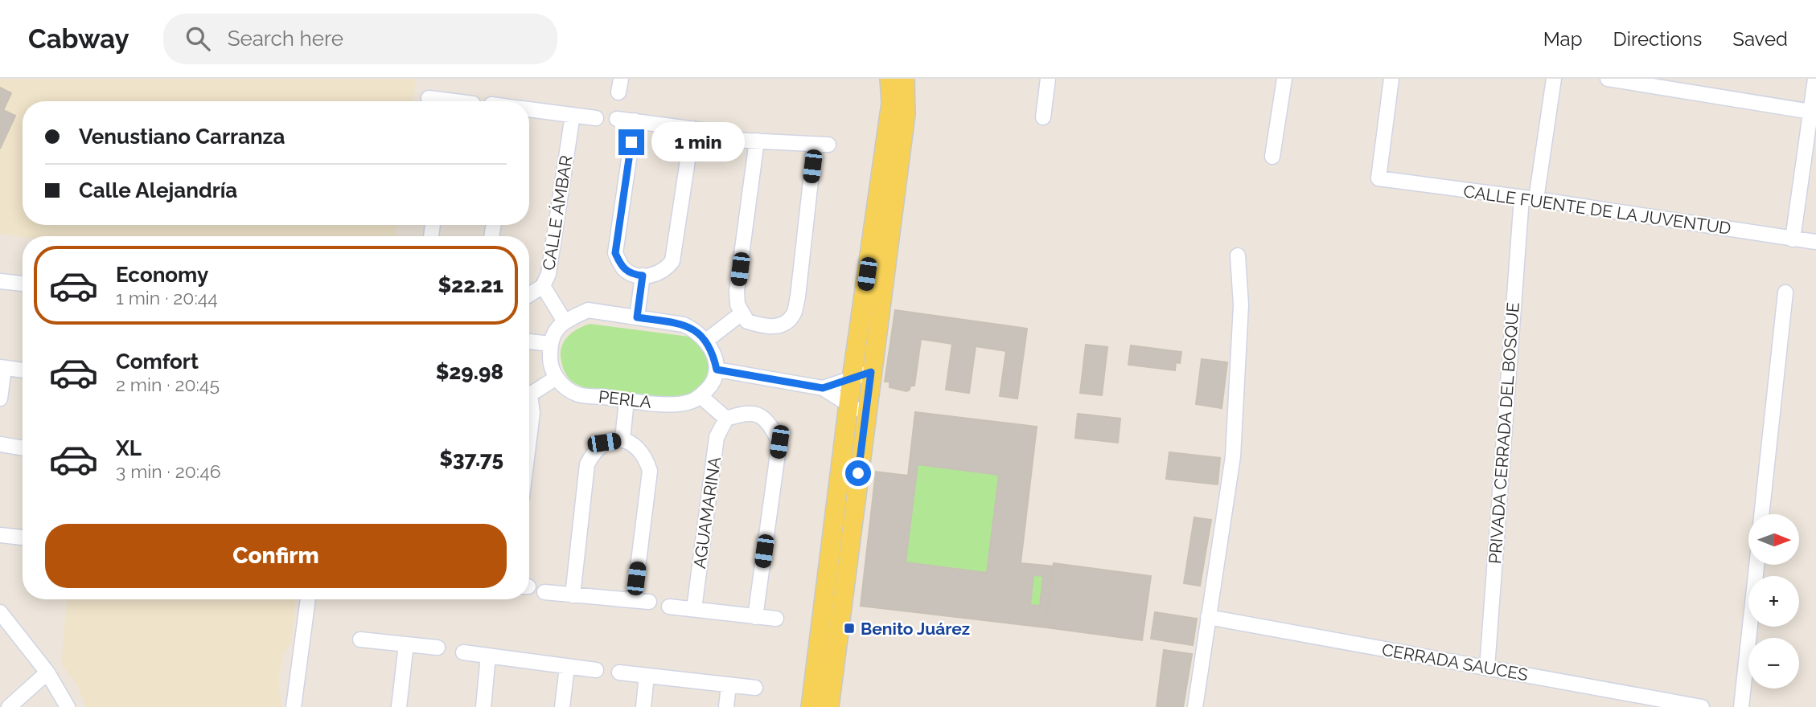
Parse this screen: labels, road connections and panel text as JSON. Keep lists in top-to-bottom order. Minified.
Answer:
{"streets":{"street":["CALLE FUENTE DE LA JUVENTUD","CALLE ÁMBAR","PERLA","PRIVADA CERRADA DEL BOSQUE","AGUAMARINA","CERRADA SAUCES"]},"crossings":[["CALLE FUENTE DE LA JUVENTUD","PRIVADA CERRADA DEL BOSQUE"],["PRIVADA CERRADA DEL BOSQUE","CERRADA SAUCES"]],"places":{"transit":["Benito Juárez"]},"north":"right","page":{"header":"Cabway","search":"Search here","nav":["Map","Directions","Saved"],"banner":["Venustiano Carranza","Calle Alejandría"],"bubble":"1 min","list":[{"name":"Economy","note":"1 min · 20:44","value":"$22.21"},{"name":"Comfort","note":"2 min · 20:45","value":"$29.98"},{"name":"XL","note":"3 min · 20:46","value":"$37.75"}],"buttons":"Confirm","map_buttons":["+","−"]}}
